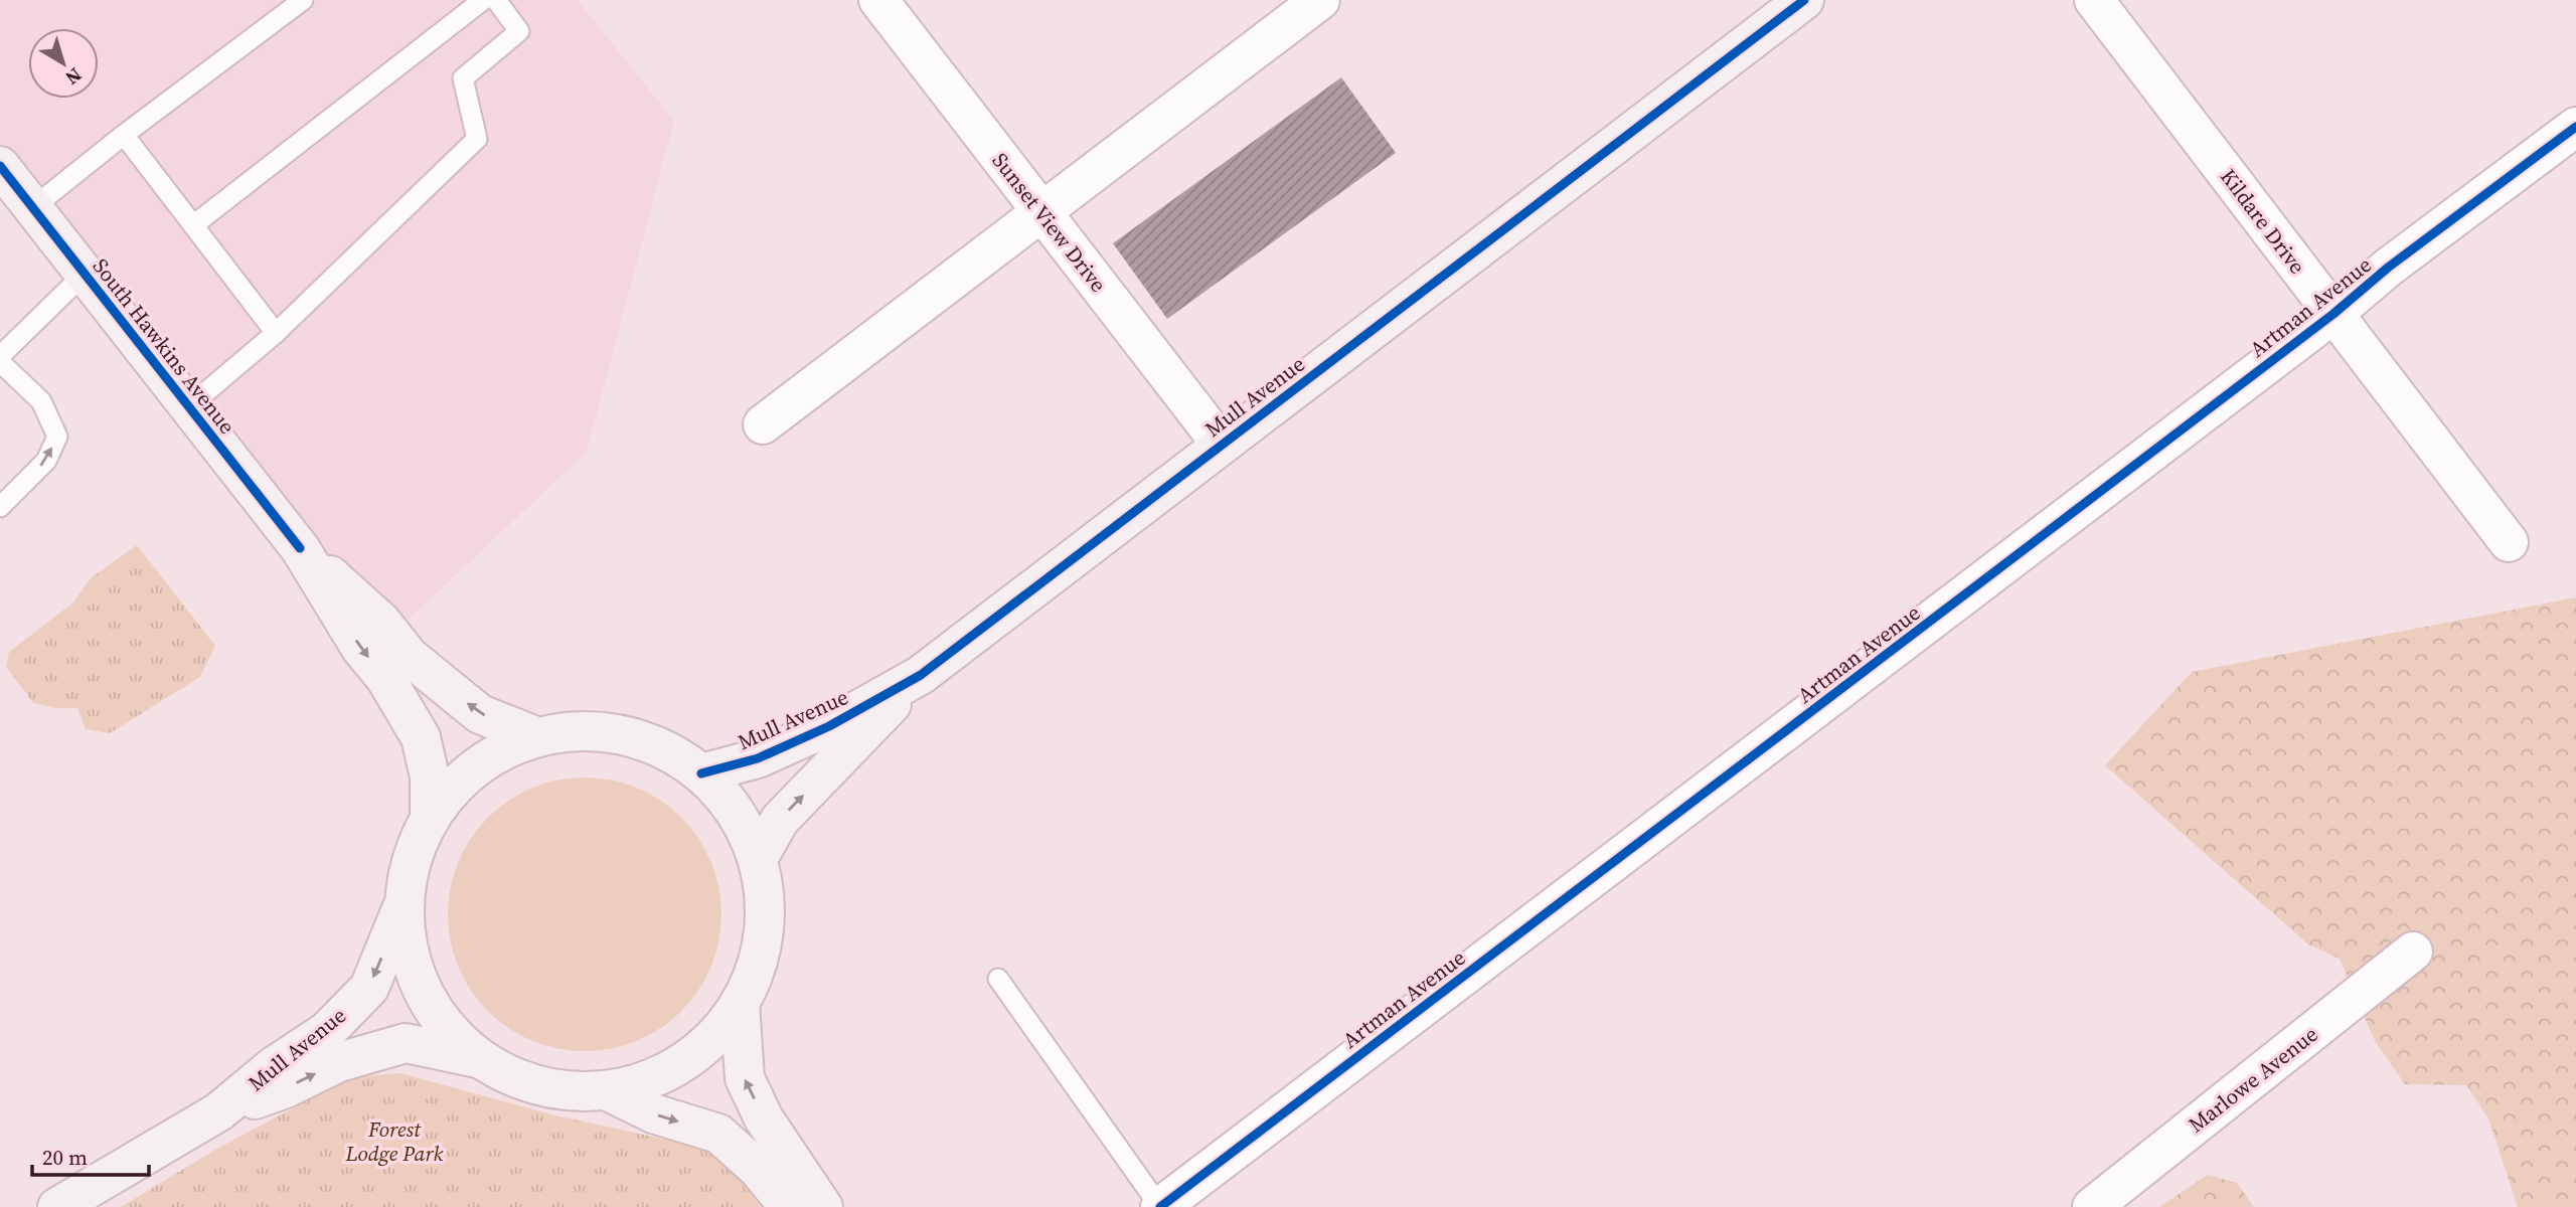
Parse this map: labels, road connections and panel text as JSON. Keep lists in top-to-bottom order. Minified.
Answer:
{"streets":{"main road":["South Hawkins Avenue","Mull Avenue"],"street":["Kildare Drive","Sunset View Drive","Artman Avenue","Marlowe Avenue"]},"crossings":[["Kildare Drive","Artman Avenue"],["Sunset View Drive","Mull Avenue"]],"parks":["Forest Lodge Park"],"scale_bar":"20 m","north":"bottom right"}
